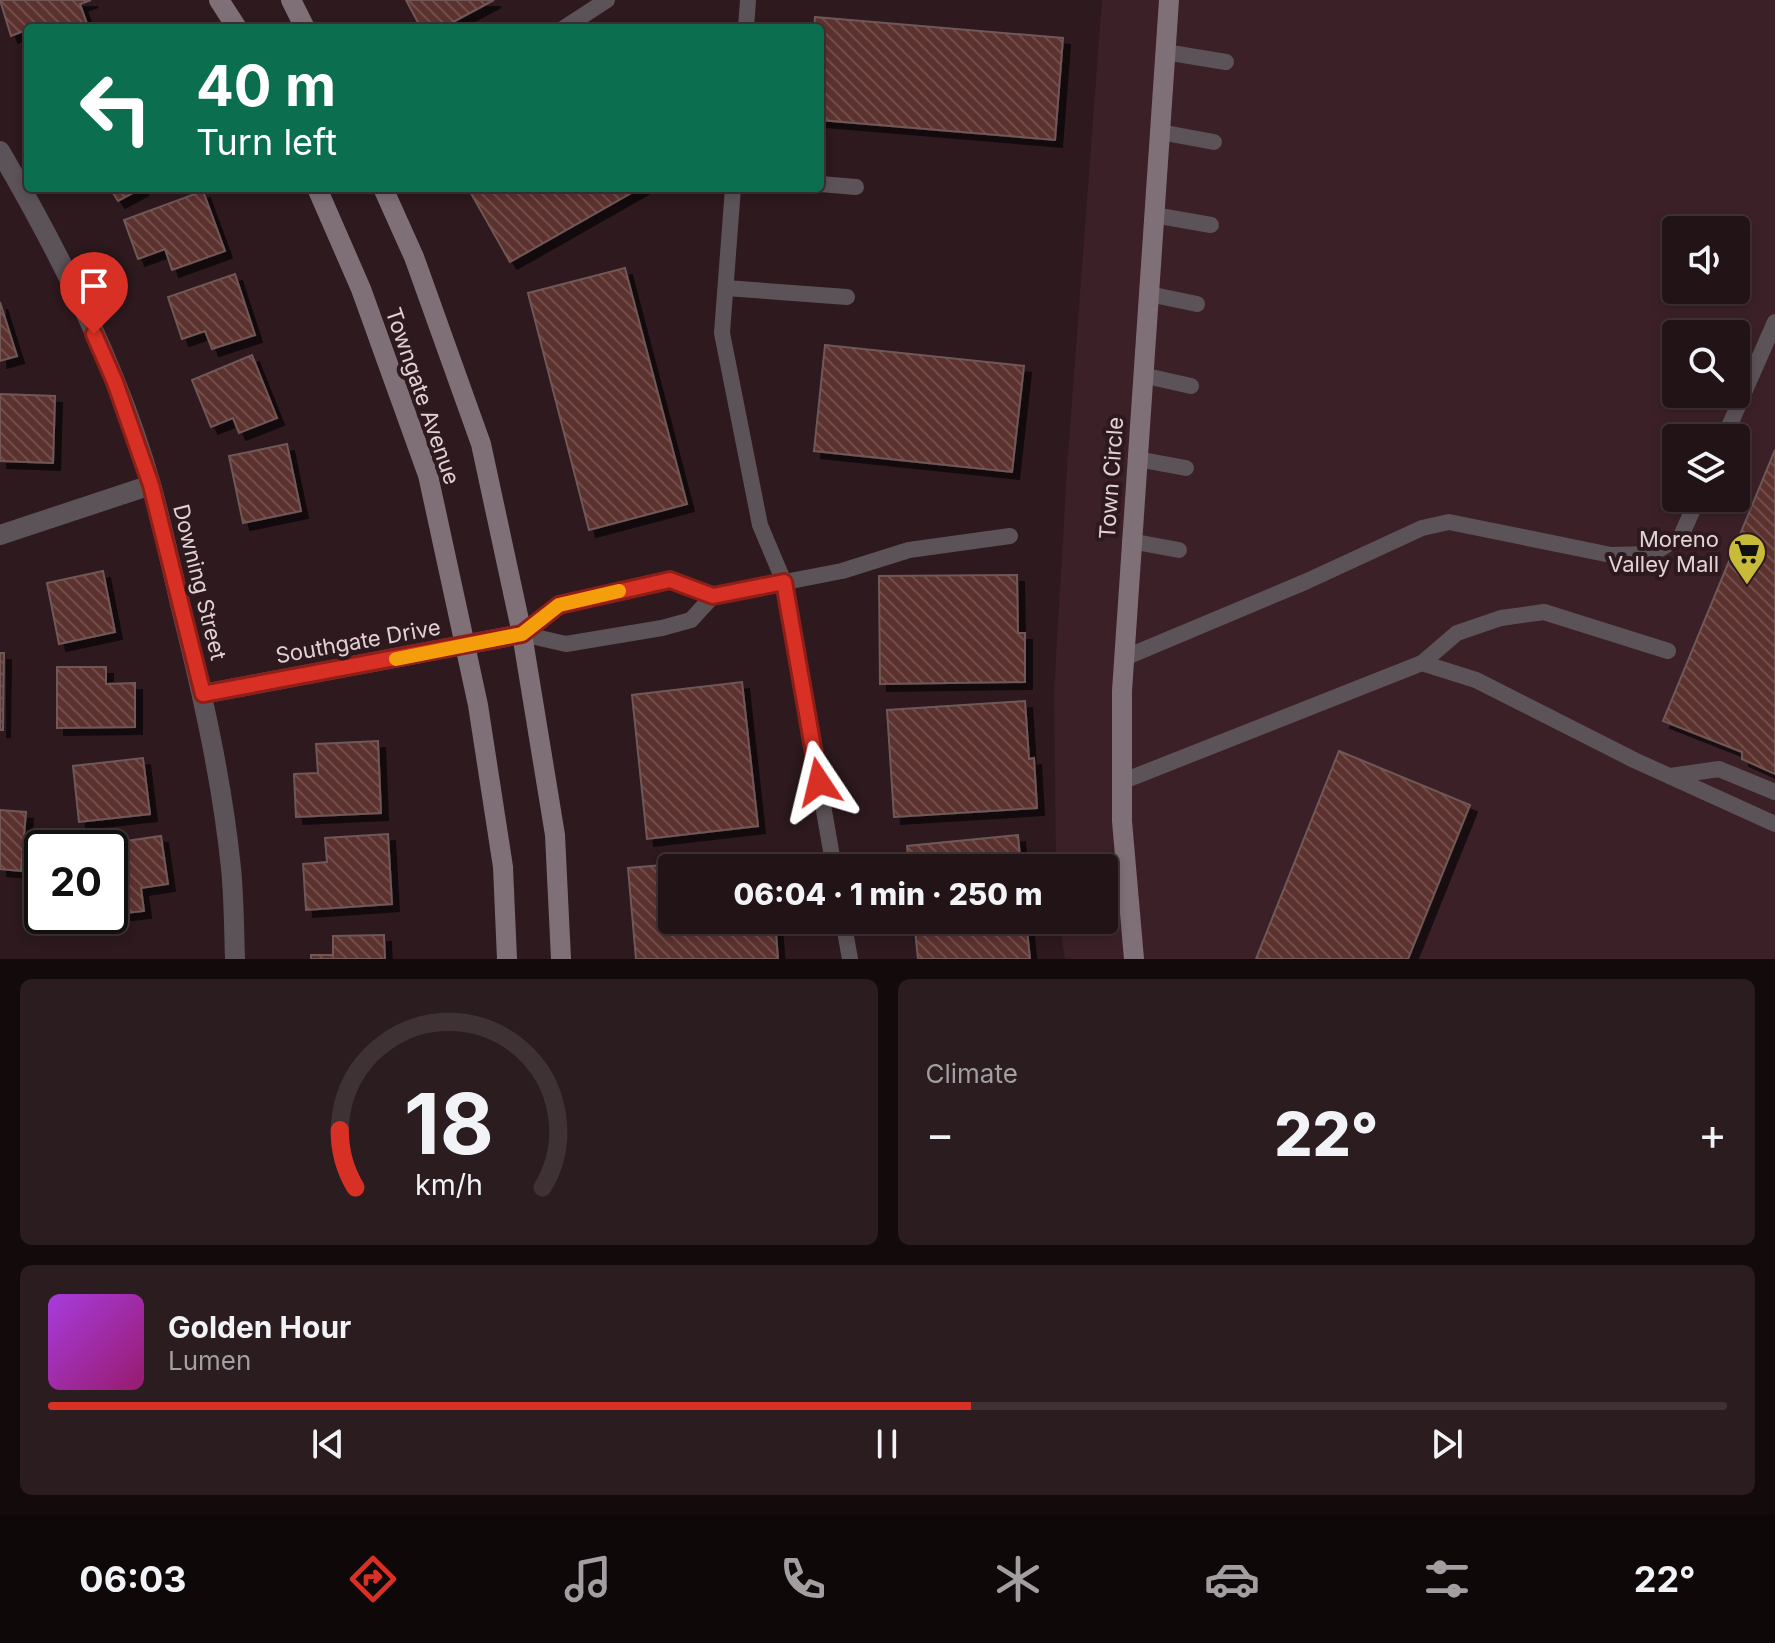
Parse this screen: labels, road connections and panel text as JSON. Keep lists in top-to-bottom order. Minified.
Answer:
{"streets":{"main road":["Towngate Avenue","Town Circle"],"street":["Downing Street","Southgate Drive"]},"crossings":[["Towngate Avenue","Southgate Drive"],["Downing Street","Southgate Drive"]],"places":{"supermarket":["Moreno Valley Mall"]},"page":{"turn":["40 m","Turn left"],"limit":"20","trip":"06:04 · 1 min · 250 m","tile":"Climate","heat":["−","22°","+"],"song":["Golden Hour","Lumen"],"tabs":["06:03","22°"],"gauge":["18","km/h"]}}
